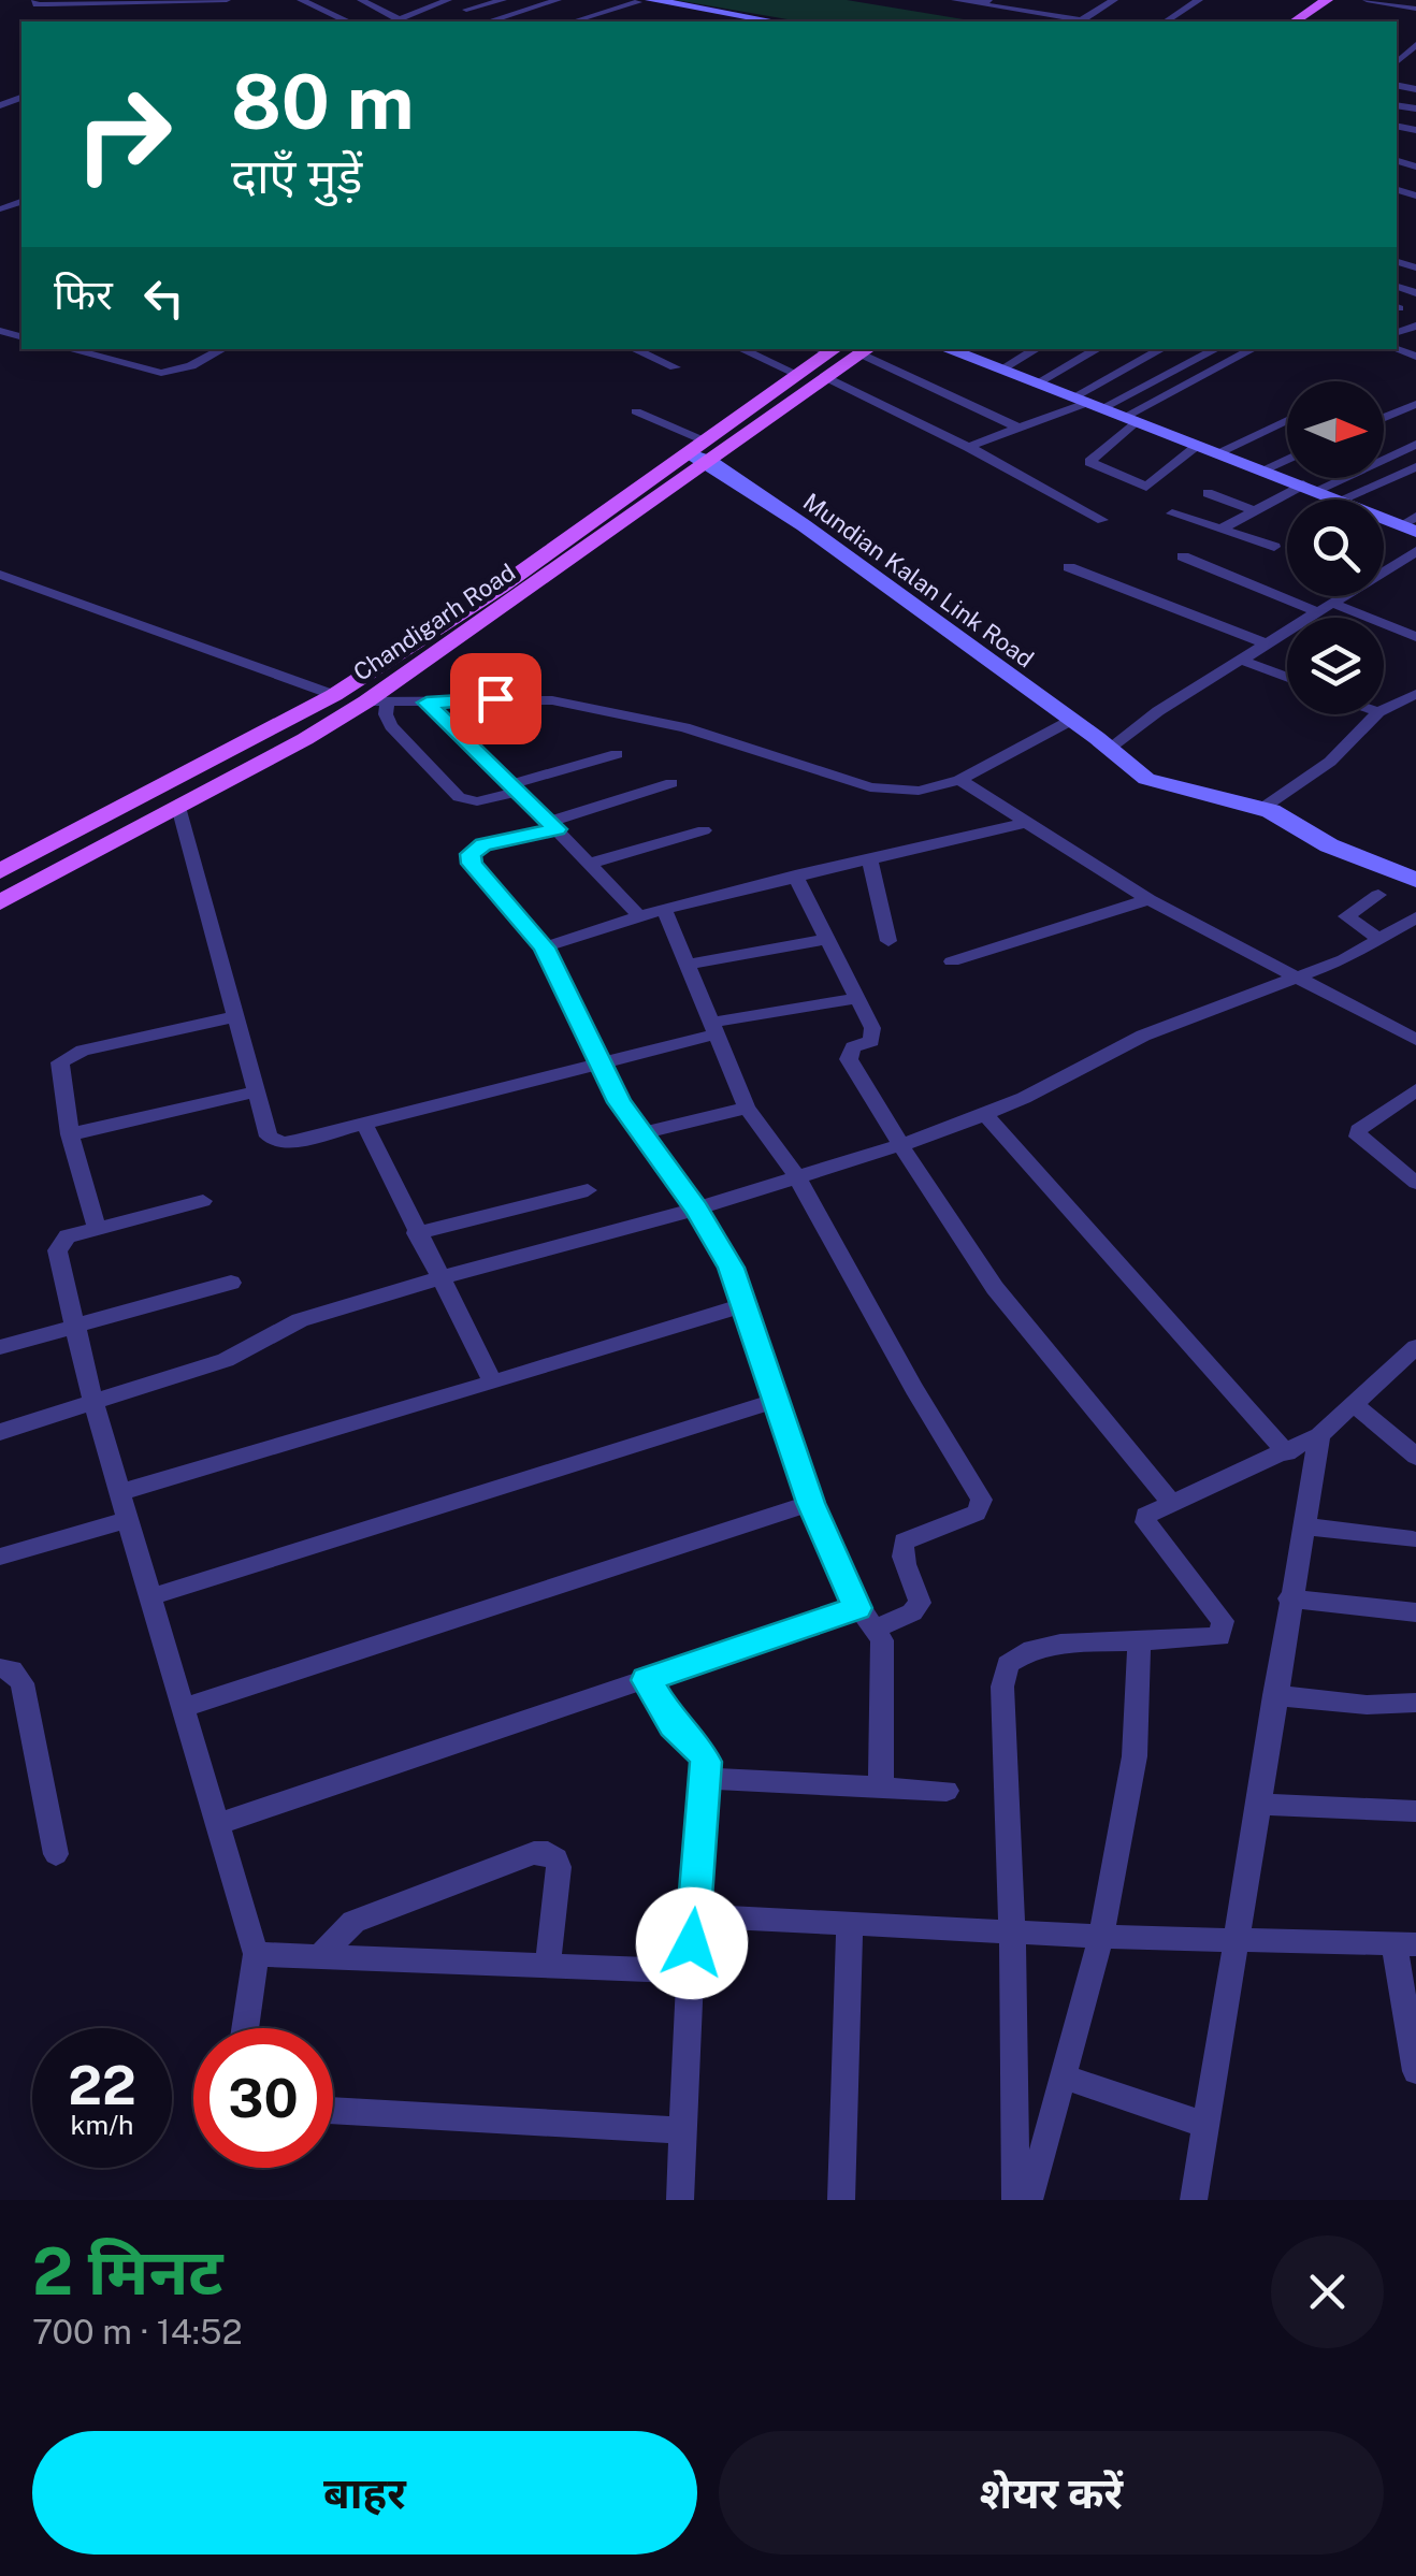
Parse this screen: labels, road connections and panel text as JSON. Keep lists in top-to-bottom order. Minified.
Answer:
{"streets":{"main road":["Chandigarh Road"],"street":["Mundian Kalan Link Road"]},"crossings":[["Mundian Kalan Link Road","Chandigarh Road"]],"north":"right","page":{"turn":["80 m","दाएँ मुड़ें"],"then":"फिर","speed":"22 km/h","limit":"30","heading":["2 मिनट","700 m · 14:52"],"buttons":["बाहर","शेयर करें"]}}
